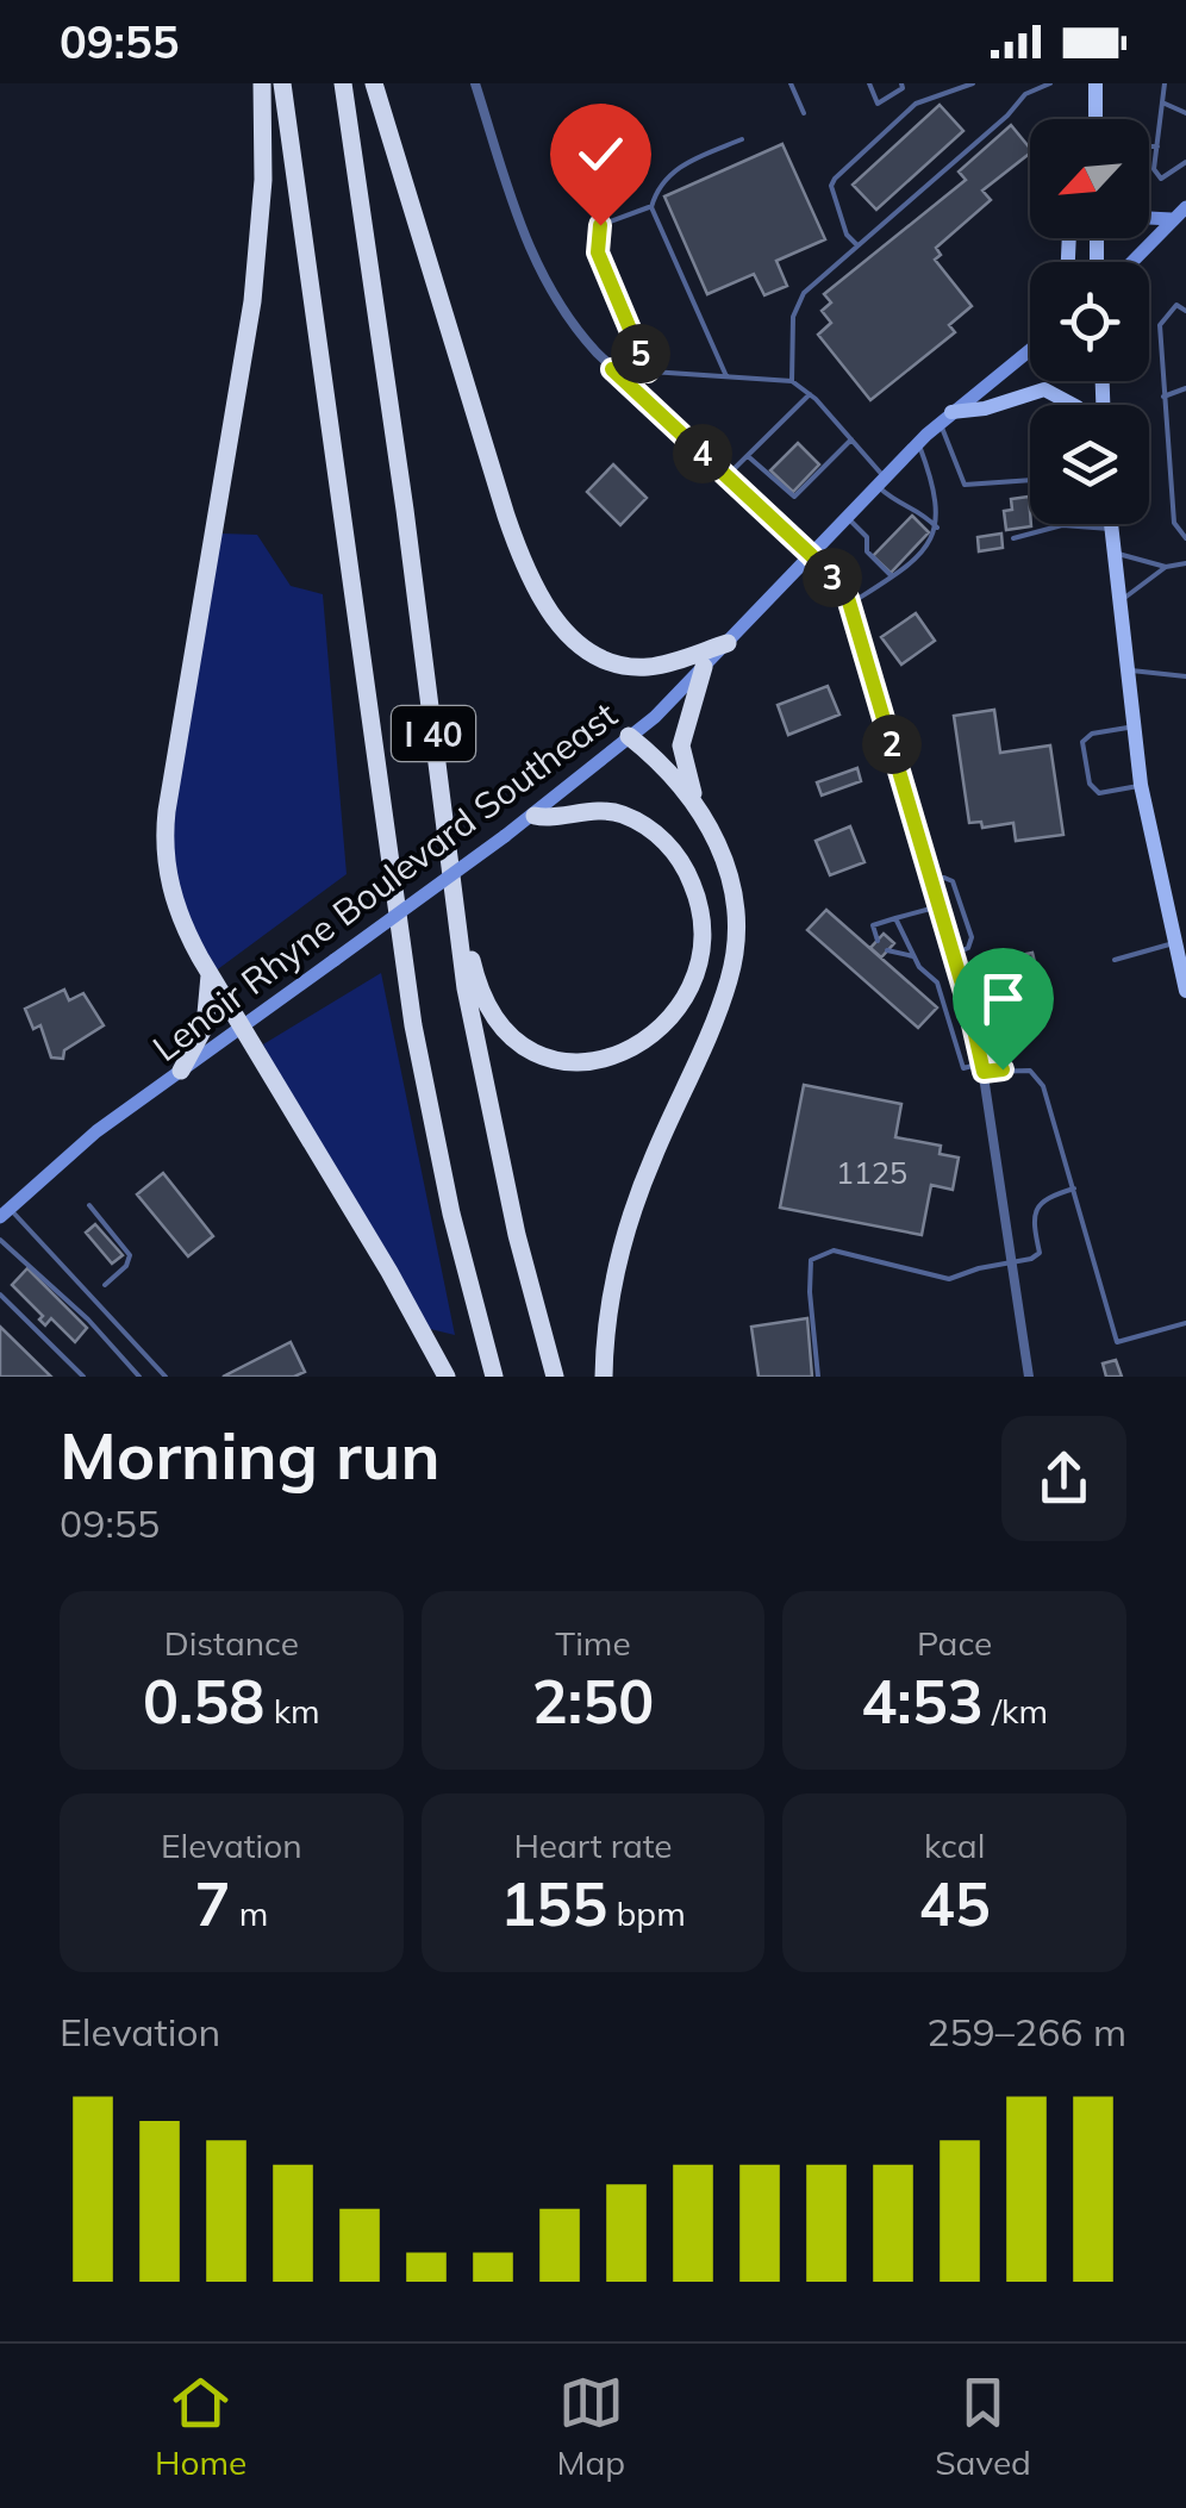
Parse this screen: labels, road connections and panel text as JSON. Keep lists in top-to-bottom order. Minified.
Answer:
{"streets":{"highway":["I 40"],"main road":["Lenoir Rhyne Boulevard Southeast"]},"house_numbers":["1125"],"north":"bottom left","page":{"status":"09:55","pins":["5","4","3","2"],"heading":["Morning run","09:55"],"stats":[["Distance","0.58 km"],["Time","2:50"],["Pace","4:53 /km"],["Elevation","7 m"],["Heart rate","155 bpm"],["kcal","45"]],"chart":["Elevation","259–266 m"],"tabs":["Home","Map","Saved"]}}
